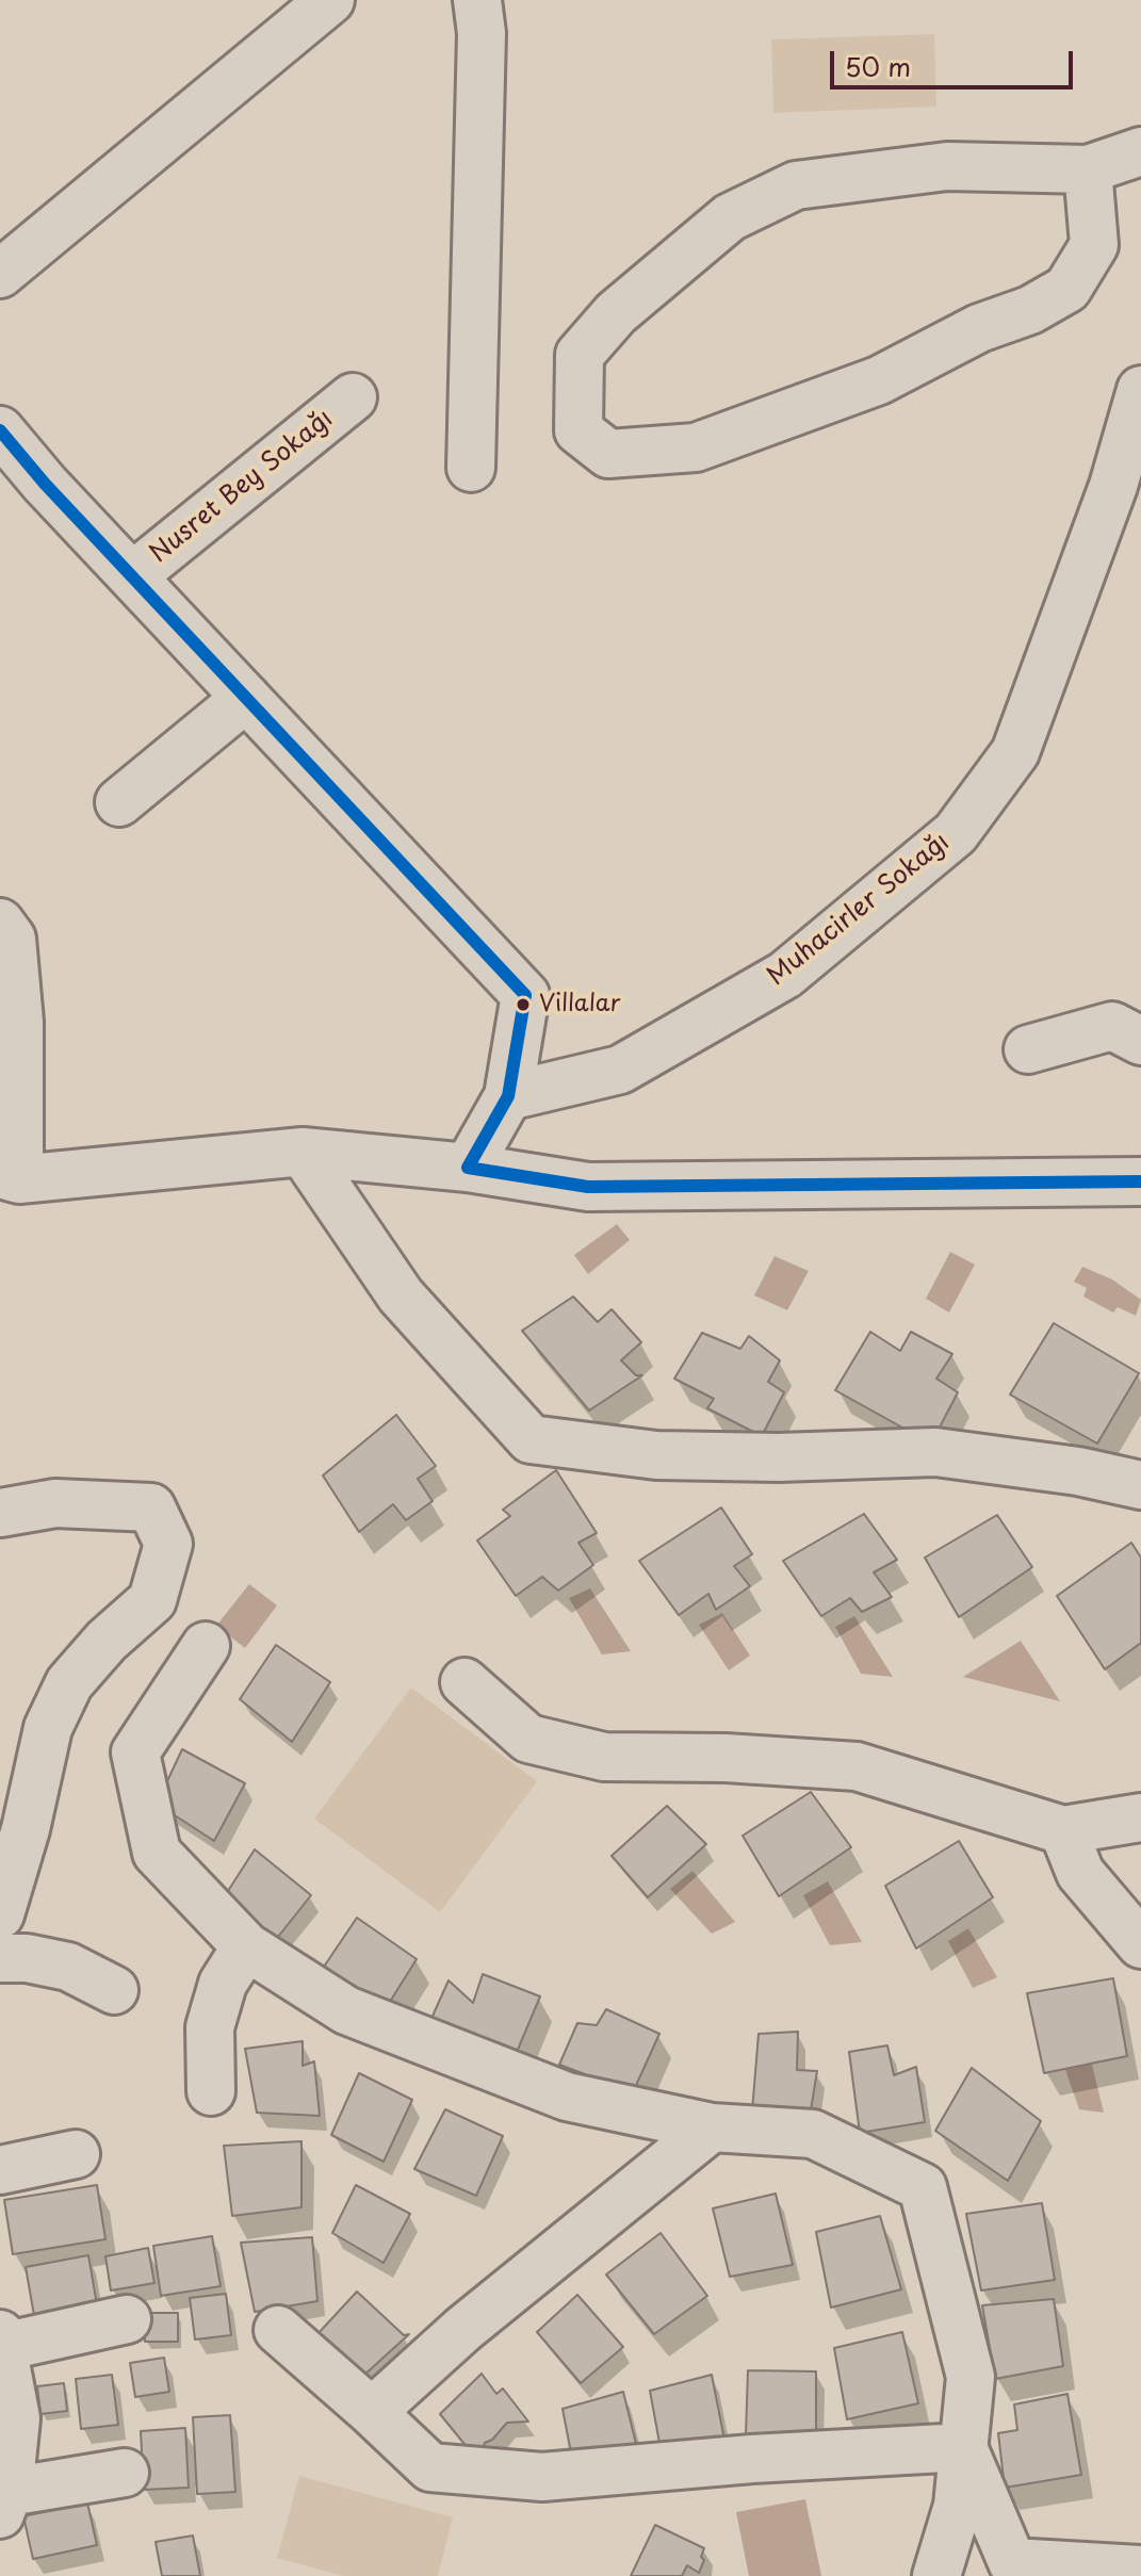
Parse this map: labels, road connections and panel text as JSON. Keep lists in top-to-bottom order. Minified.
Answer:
{"streets":{"street":["Nusret Bey Sokağı","Muhacirler Sokağı"]},"places":["Villalar"],"scale_bar":"50 m"}
